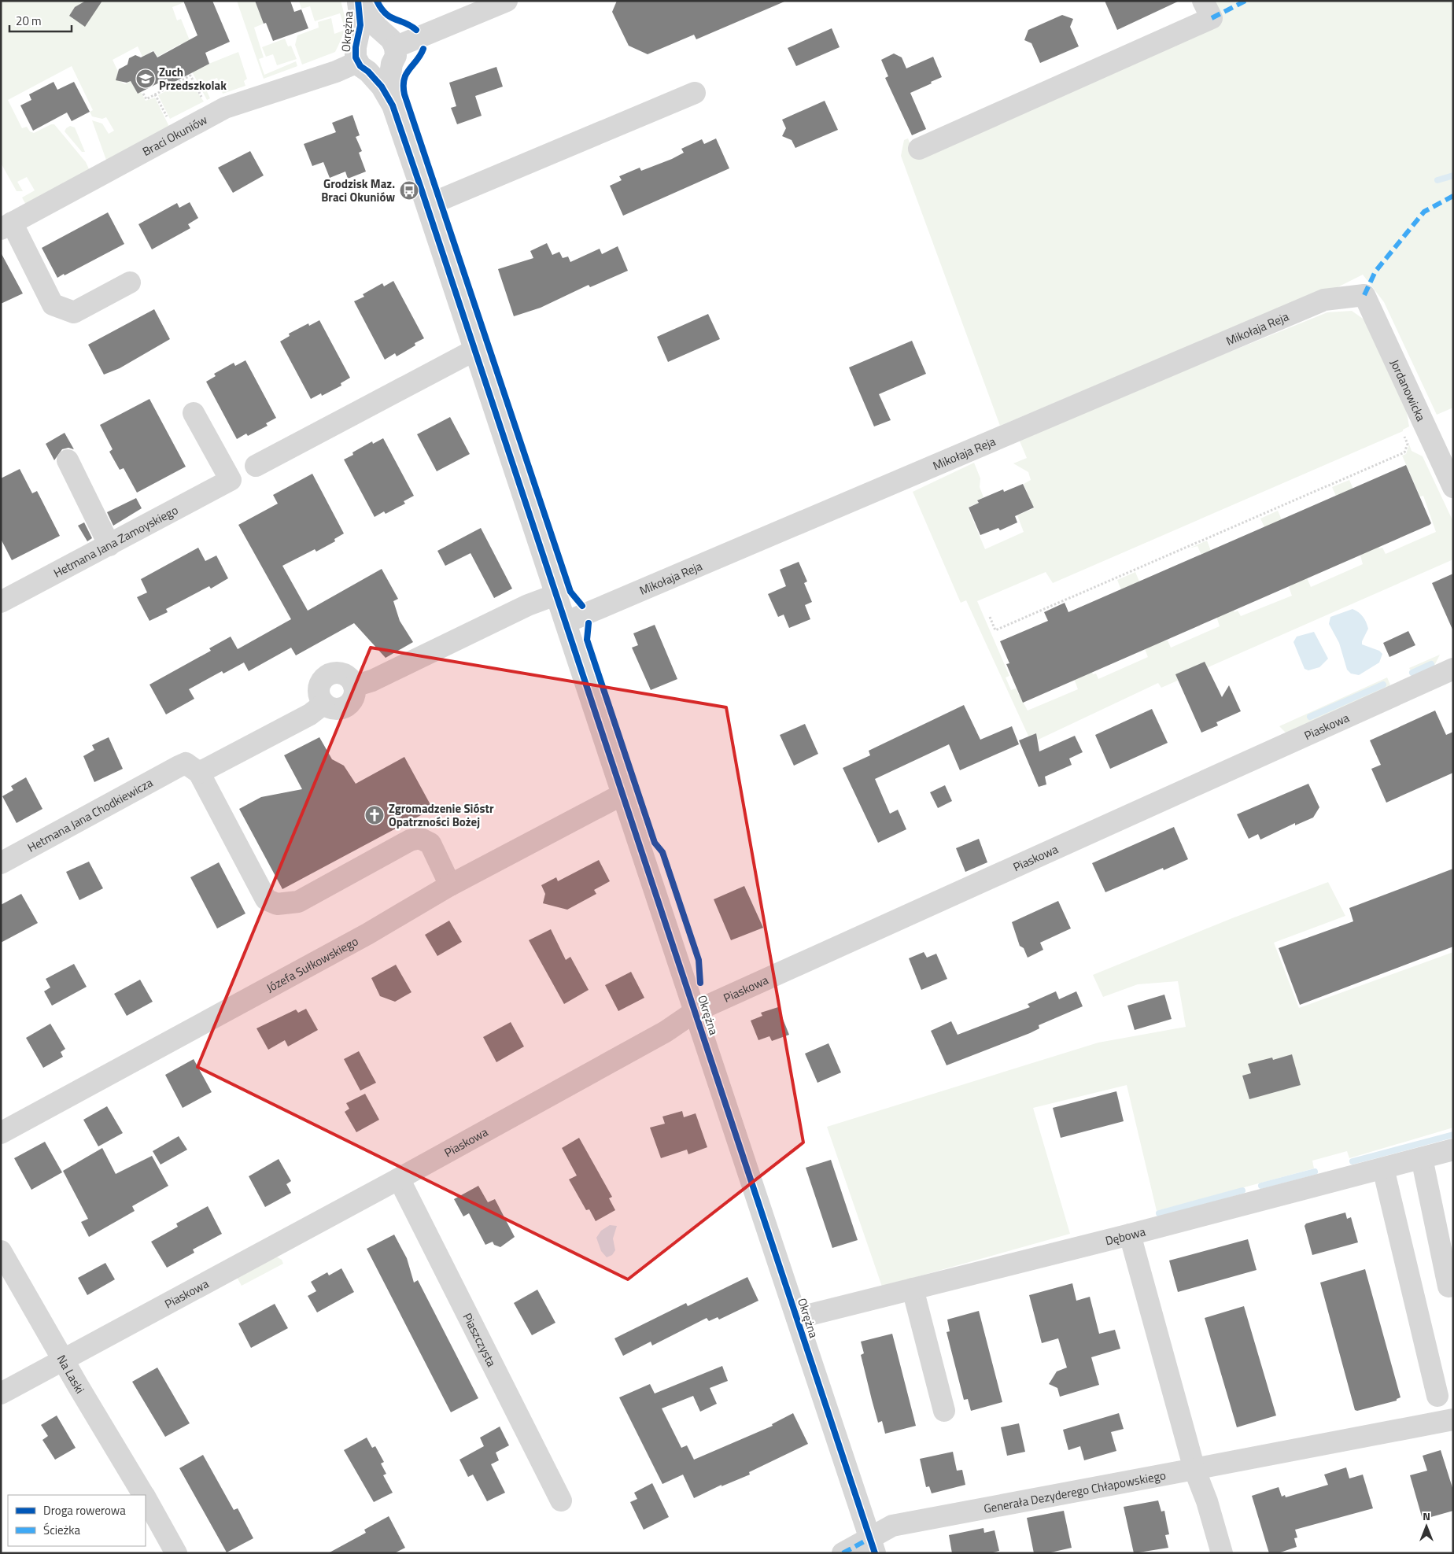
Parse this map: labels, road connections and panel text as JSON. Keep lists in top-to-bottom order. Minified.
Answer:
{"streets":{"street":["Okrężna","Braci Okuniów","Mikołaja Reja","Jordanowicka","Hetmana Jana Zamoyskiego","Piaskowa","Hetmana Jana Chodkiewicza","Józefa Sułkowskiego","Dębowa","Piaszczysta","Na Laski","Generała Dezyderego Chłapowskiego"]},"crossings":[["Okrężna","Braci Okuniów"],["Okrężna","Mikołaja Reja"],["Okrężna","Piaskowa"],["Okrężna","Józefa Sułkowskiego"],["Okrężna","Dębowa"],["Okrężna","Generała Dezyderego Chłapowskiego"],["Mikołaja Reja","Jordanowicka"],["Piaskowa","Piaszczysta"],["Piaskowa","Na Laski"]],"places":{"school or university":["Zuch Przedszkolak"],"bus stop":["Grodzisk Maz. Braci Okuniów"],"church":["Zgromadzenie Sióstr Opatrzności Bożej"]},"legend":["Droga rowerowa","Ścieżka"],"scale_bar":"20 m","north":"top"}
